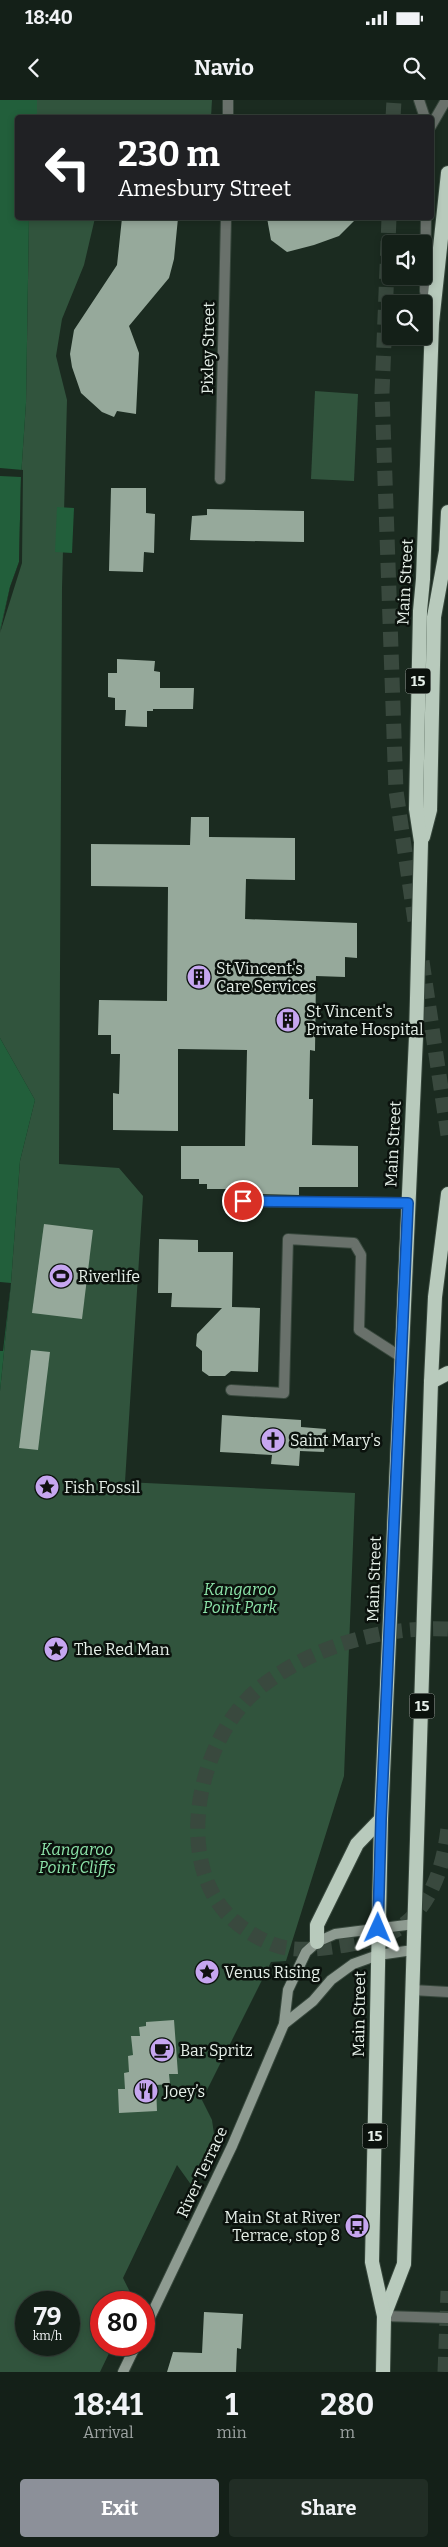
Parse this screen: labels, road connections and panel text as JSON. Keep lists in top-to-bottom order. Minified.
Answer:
{"streets":{"highway":["Main Street","15"],"main road":["River Terrace"],"street":["Pixley Street"]},"crossings":[["Main Street","River Terrace"]],"parks":["Kangaroo Point Park","Kangaroo Point Cliffs"],"places":{"building":["St Vincent's Care Services","St Vincent's Private Hospital"],"sports":["Riverlife"],"church":["Saint Mary's"],"place":["Fish Fossil","The Red Man","Venus Rising"],"cafe":["Bar Spritz"],"restaurant":["Joey’s"],"bus stop":["Main St at River Terrace, stop 8"]},"page":{"status":"18:40","header":"Navio","turn":["230 m","Amesbury Street"],"speed":"79 km/h","limit":"80","eta":["18:41","Arrival","1","min","280","m"],"buttons":["Exit","Share"]}}
